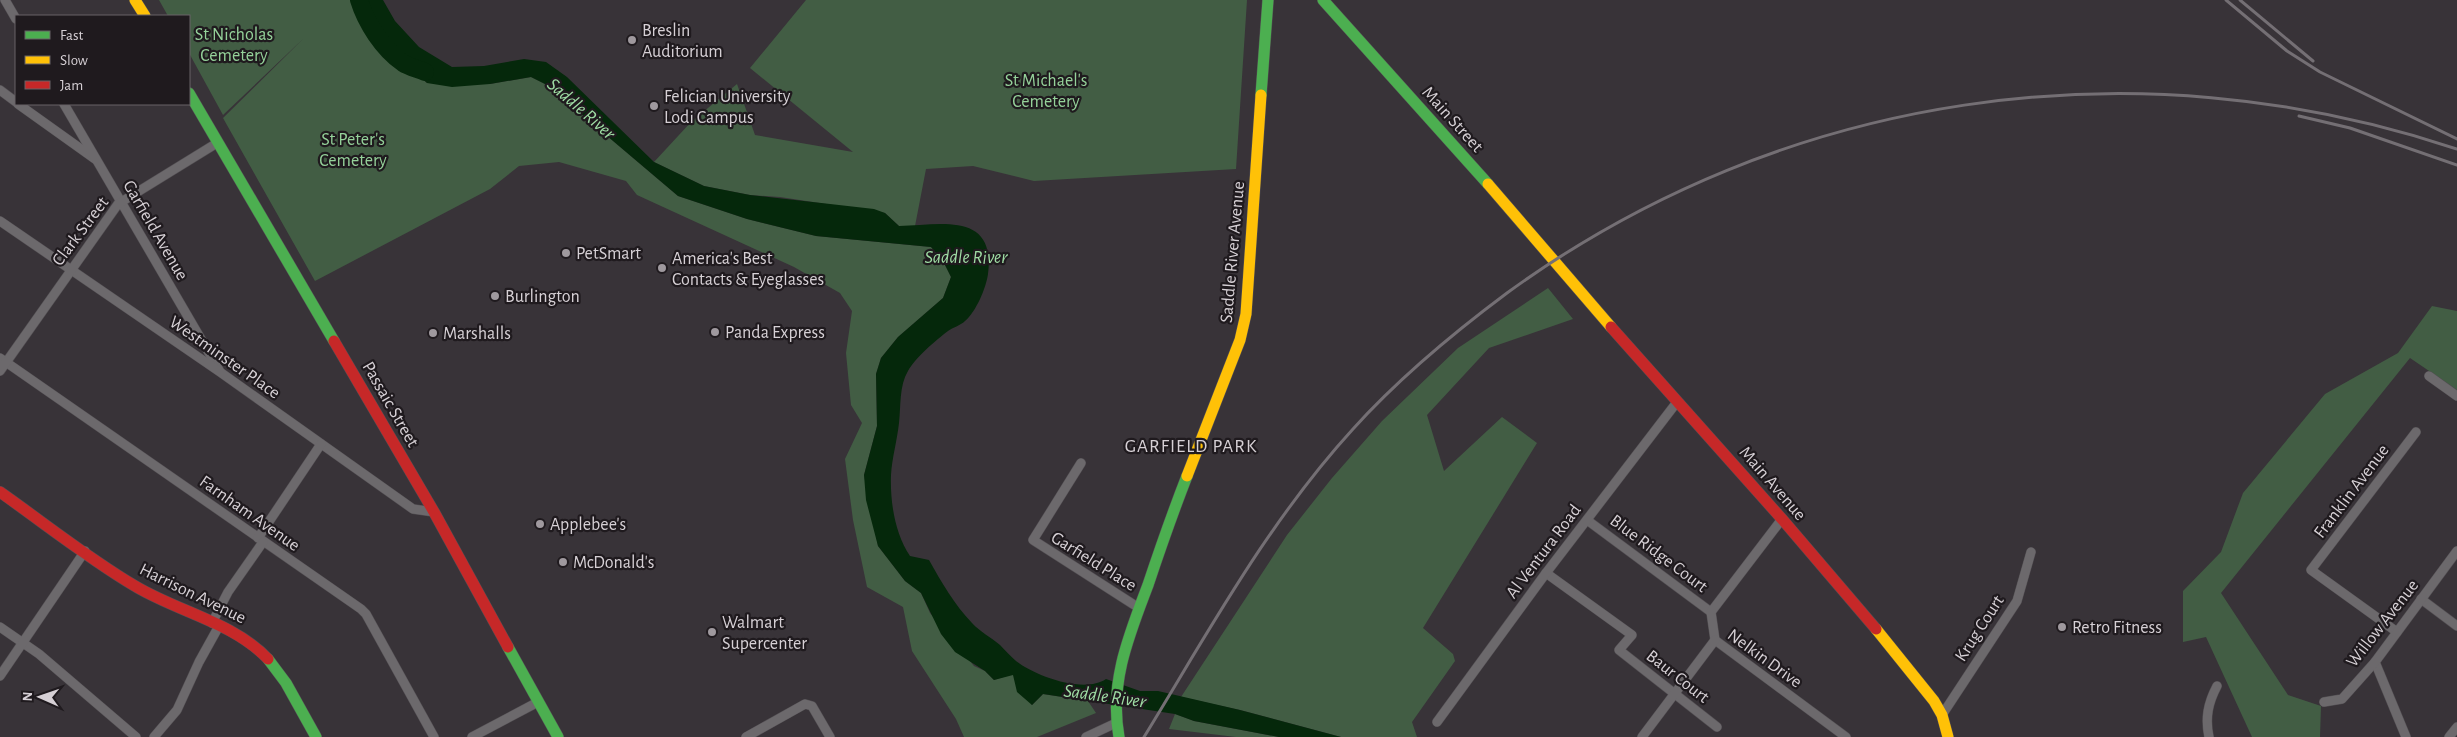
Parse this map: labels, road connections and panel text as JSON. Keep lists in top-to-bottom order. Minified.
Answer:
{"streets":{"street":["Main Street","Garfield Avenue","Clark Street","Saddle River Avenue","Westminster Place","Passaic Street","Main Avenue","Franklin Avenue","Farnham Avenue","Al Ventura Road","Blue Ridge Court","Garfield Place","Harrison Avenue","Willow Avenue","Krug Court","Nelkin Drive","Baur Court"]},"crossings":[["Main Street","Main Avenue"],["Garfield Avenue","Clark Street"],["Garfield Avenue","Westminster Place"],["Clark Street","Westminster Place"],["Clark Street","Passaic Street"],["Clark Street","Farnham Avenue"],["Saddle River Avenue","Garfield Place"],["Westminster Place","Passaic Street"],["Main Avenue","Al Ventura Road"],["Main Avenue","Krug Court"],["Franklin Avenue","Willow Avenue"],["Al Ventura Road","Blue Ridge Court"],["Al Ventura Road","Baur Court"],["Nelkin Drive","Baur Court"]],"districts":["GARFIELD PARK"],"water":["Saddle River"],"parks":["St Nicholas Cemetery","St Michael's Cemetery","St Peter's Cemetery"],"places":["Breslin Auditorium","Felician University Lodi Campus","PetSmart","America's Best Contacts & Eyeglasses","Burlington","Panda Express","Marshalls","Applebee's","McDonald's","Retro Fitness","Walmart Supercenter"],"legend":["Fast","Slow","Jam"],"north":"left"}
